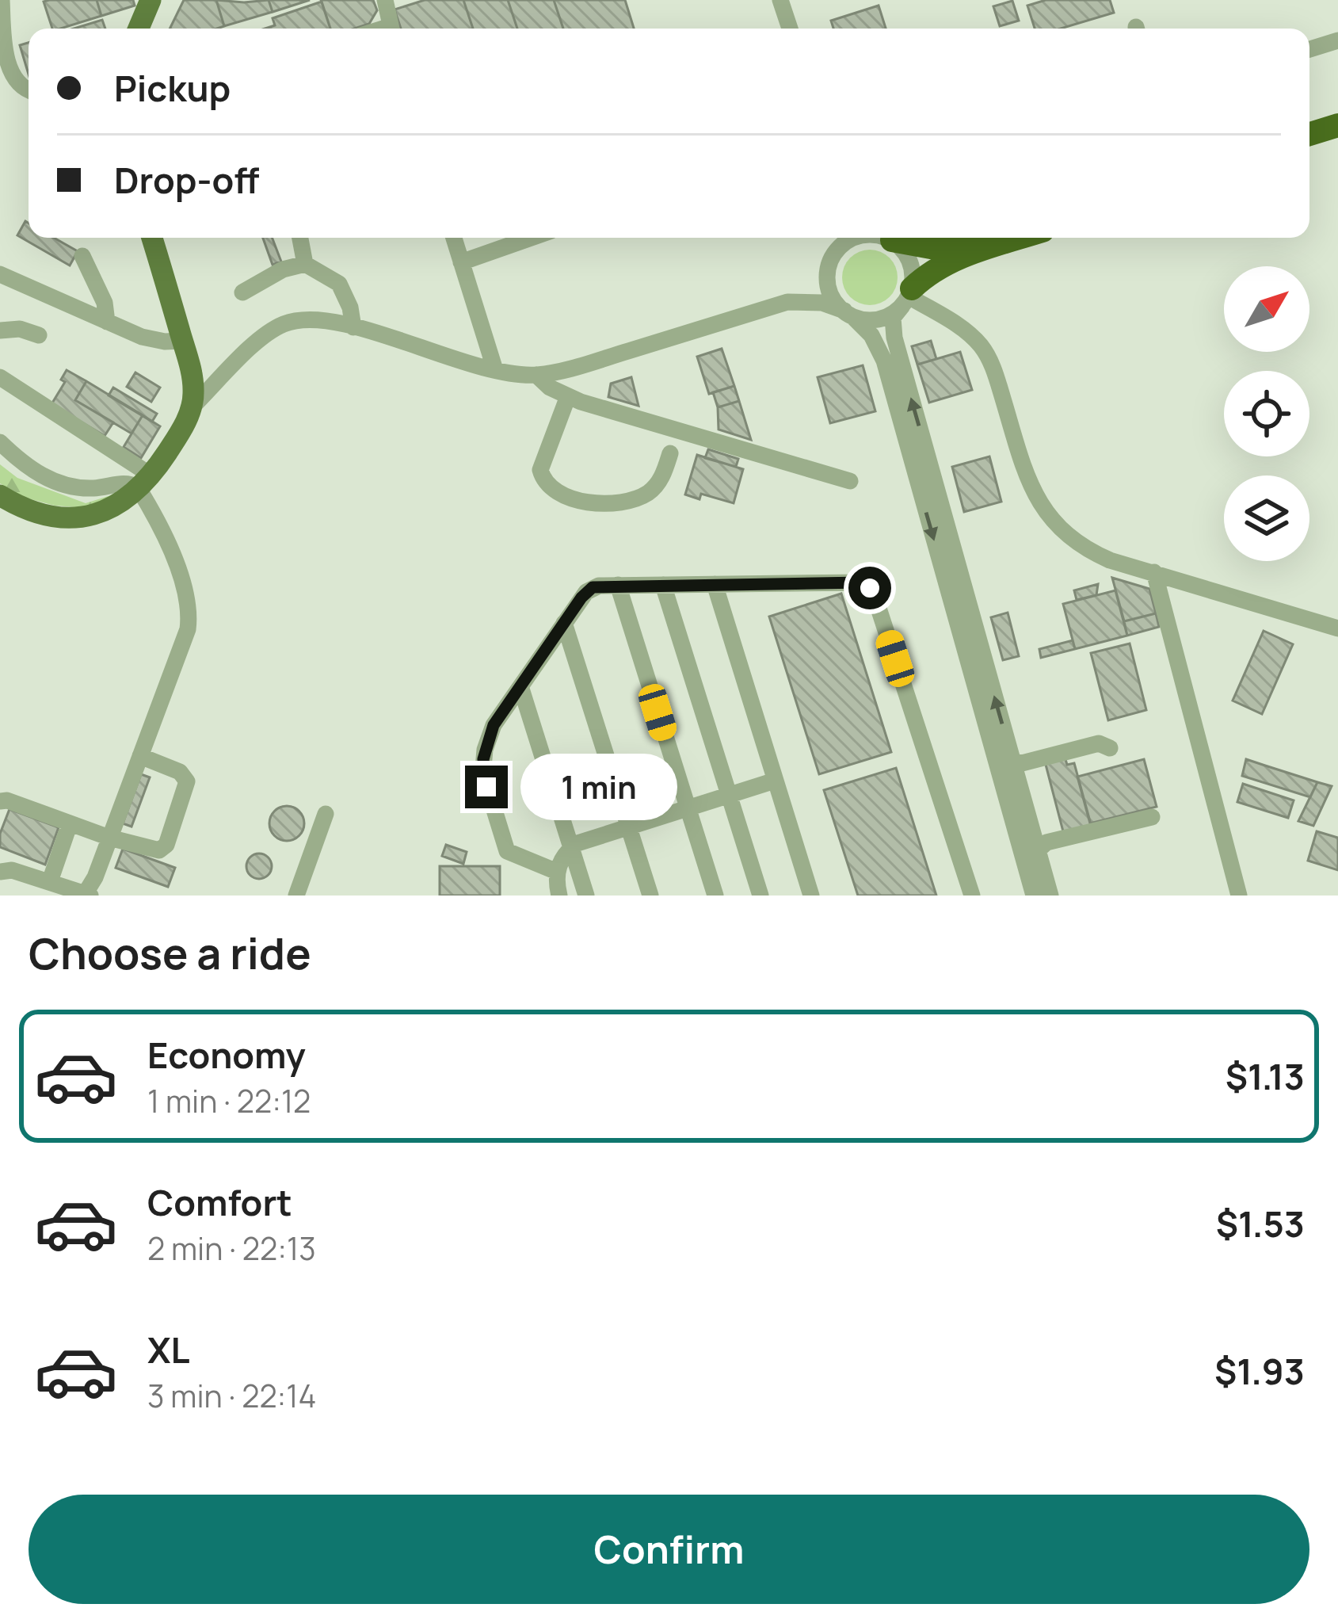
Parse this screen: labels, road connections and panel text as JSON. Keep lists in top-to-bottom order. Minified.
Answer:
{"north":"top right","page":{"banner":["Pickup","Drop-off"],"bubble":"1 min","heading":"Choose a ride","list":[{"name":"Economy","note":"1 min · 22:12","value":"$1.13"},{"name":"Comfort","note":"2 min · 22:13","value":"$1.53"},{"name":"XL","note":"3 min · 22:14","value":"$1.93"}],"buttons":"Confirm"}}
